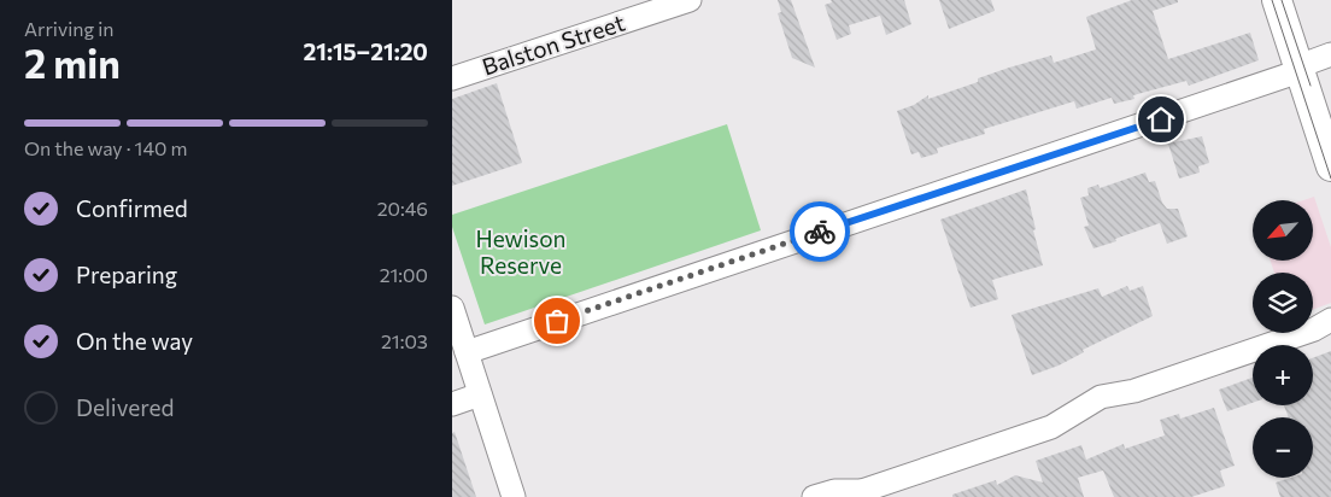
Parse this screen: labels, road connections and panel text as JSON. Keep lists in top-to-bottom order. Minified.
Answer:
{"streets":{"street":["Balston Street"]},"parks":["Hewison Reserve"],"north":"bottom left","page":{"heading":["2 min","Arriving in","21:15–21:20"],"bar":"On the way · 140 m","list":[["Confirmed","20:46"],["Preparing","21:00"],["On the way","21:03"],"Delivered"],"map_buttons":["+","−"]}}
